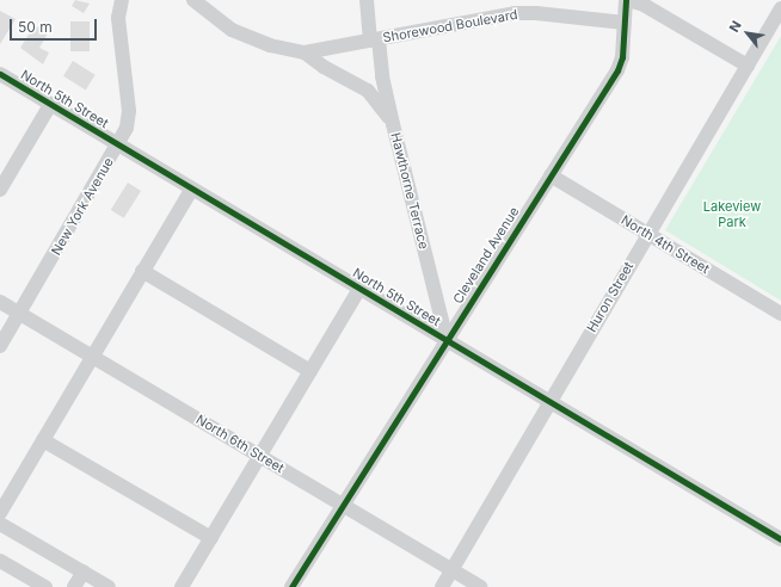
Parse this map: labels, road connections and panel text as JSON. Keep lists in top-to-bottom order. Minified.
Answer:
{"streets":{"street":["Shorewood Boulevard","North 5th Street","Hawthorne Terrace","New York Avenue","North 4th Street","Cleveland Avenue","Huron Street","North 6th Street"]},"crossings":[["Shorewood Boulevard","Hawthorne Terrace"],["Shorewood Boulevard","Cleveland Avenue"],["North 5th Street","Hawthorne Terrace"],["North 5th Street","New York Avenue"],["North 5th Street","Cleveland Avenue"],["North 5th Street","Huron Street"],["Hawthorne Terrace","Cleveland Avenue"],["New York Avenue","North 6th Street"],["North 4th Street","Cleveland Avenue"],["North 4th Street","Huron Street"],["Cleveland Avenue","North 6th Street"],["Huron Street","North 6th Street"]],"parks":["Lakeview Park"],"scale_bar":"50 m","north":"top left"}
